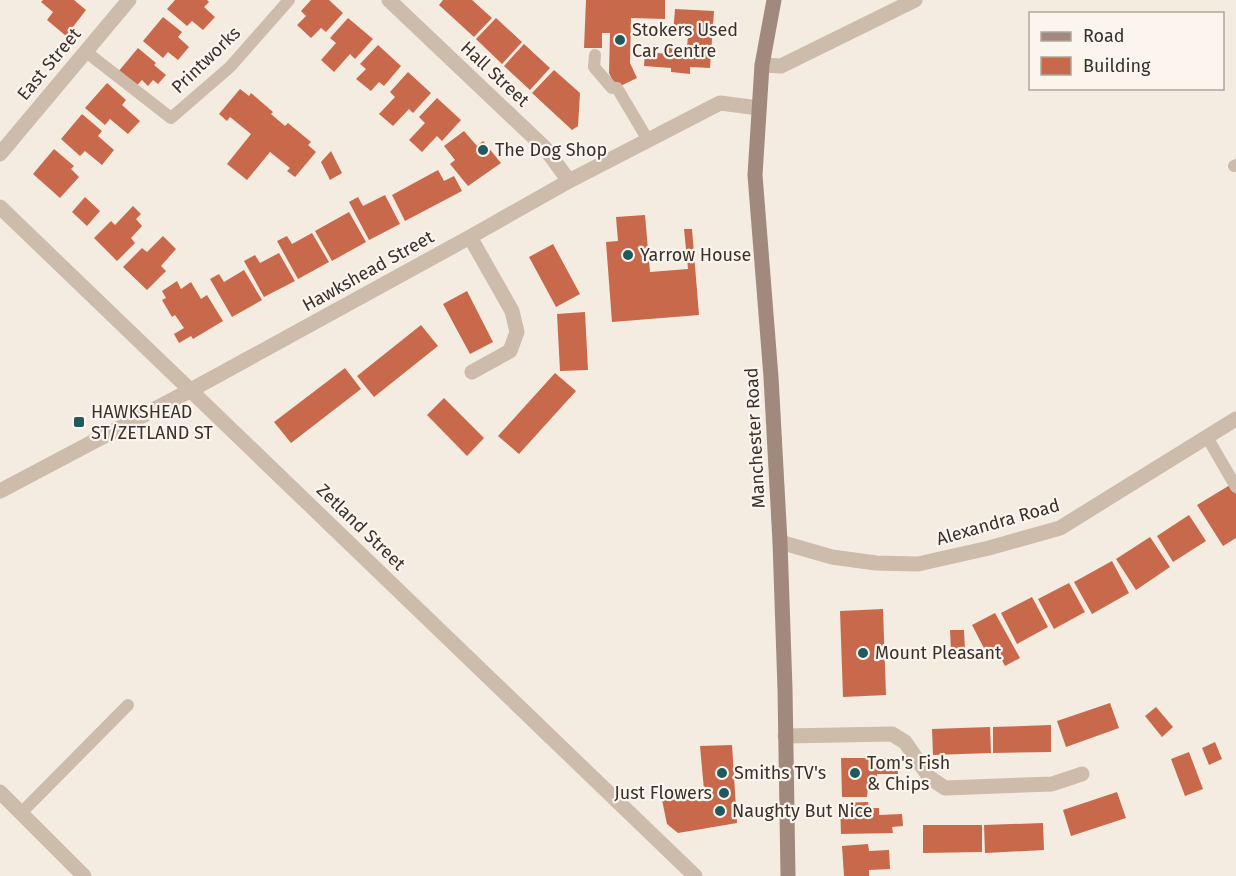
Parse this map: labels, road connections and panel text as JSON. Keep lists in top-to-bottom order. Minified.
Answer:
{"streets":{"main road":["Manchester Road"],"street":["East Street","Hall Street","Hawkshead Street","Alexandra Road","Zetland Street"],"lane":["Printworks"]},"crossings":[["Printworks","East Street"],["Hall Street","Hawkshead Street"],["Hawkshead Street","Manchester Road"],["Hawkshead Street","Zetland Street"],["Manchester Road","Alexandra Road"]],"places":{"other":["Stokers Used Car Centre","The Dog Shop","Yarrow House","Mount Pleasant","Smiths TV's","Tom's Fish & Chips","Just Flowers","Naughty But Nice"],"transit":["HAWKSHEAD ST/ZETLAND ST"]},"legend":["Road","Building"]}
